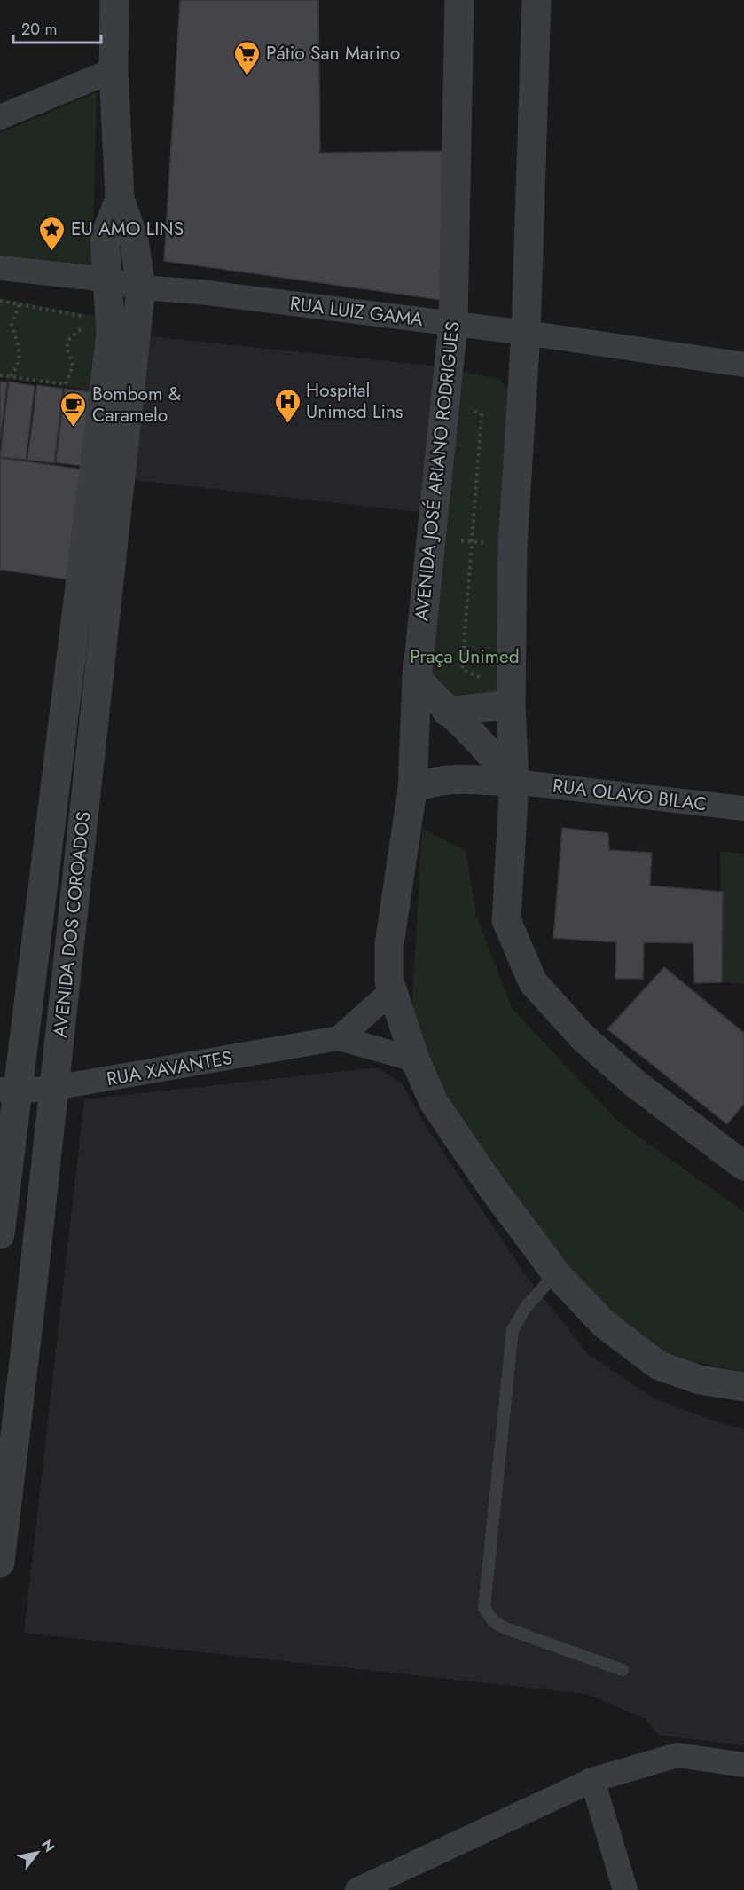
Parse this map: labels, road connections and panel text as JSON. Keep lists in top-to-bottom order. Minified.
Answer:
{"streets":{"street":["RUA LUIZ GAMA","AVENIDA JOSÉ ARIANO RODRIGUES","RUA OLAVO BILAC","AVENIDA DOS COROADOS","RUA XAVANTES"]},"crossings":[["RUA LUIZ GAMA","AVENIDA JOSÉ ARIANO RODRIGUES"],["RUA LUIZ GAMA","AVENIDA DOS COROADOS"],["AVENIDA JOSÉ ARIANO RODRIGUES","RUA XAVANTES"],["AVENIDA DOS COROADOS","RUA XAVANTES"]],"parks":["Praça Unimed"],"places":{"supermarket":["Pátio San Marino"],"place":["EU AMO LINS"],"hospital":["Hospital Unimed Lins"],"cafe":["Bombom & Caramelo"]},"scale_bar":"20 m","north":"top right"}
